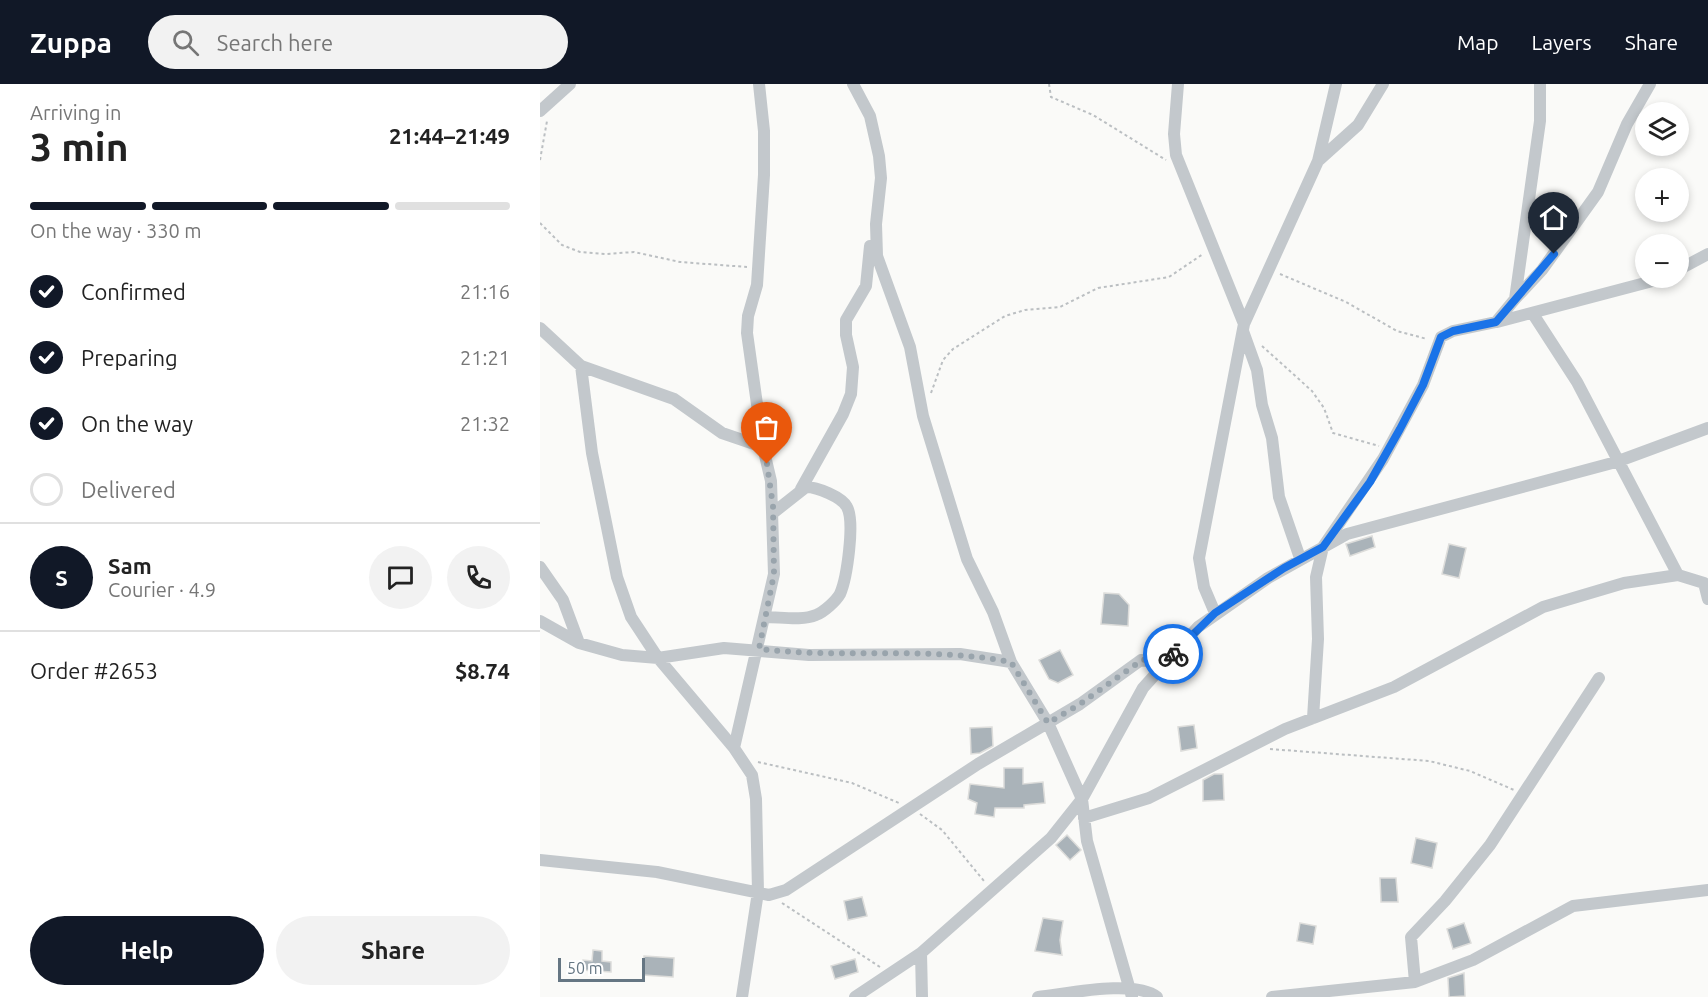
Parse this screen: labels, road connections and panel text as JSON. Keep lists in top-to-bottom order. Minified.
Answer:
{"scale_bar":"50 m","page":{"header":"Zuppa","search":"Search here","nav":["Map","Layers","Share"],"heading":["3 min","Arriving in","21:44–21:49"],"panel":["Sam","Courier · 4.9","Order #2653","$8.74"],"map_buttons":["+","−"],"bar":"On the way · 330 m","list":[["Confirmed","21:16"],["Preparing","21:21"],["On the way","21:32"],"Delivered"],"round":"S","buttons":["Help","Share"],"scale":"50 m"}}
